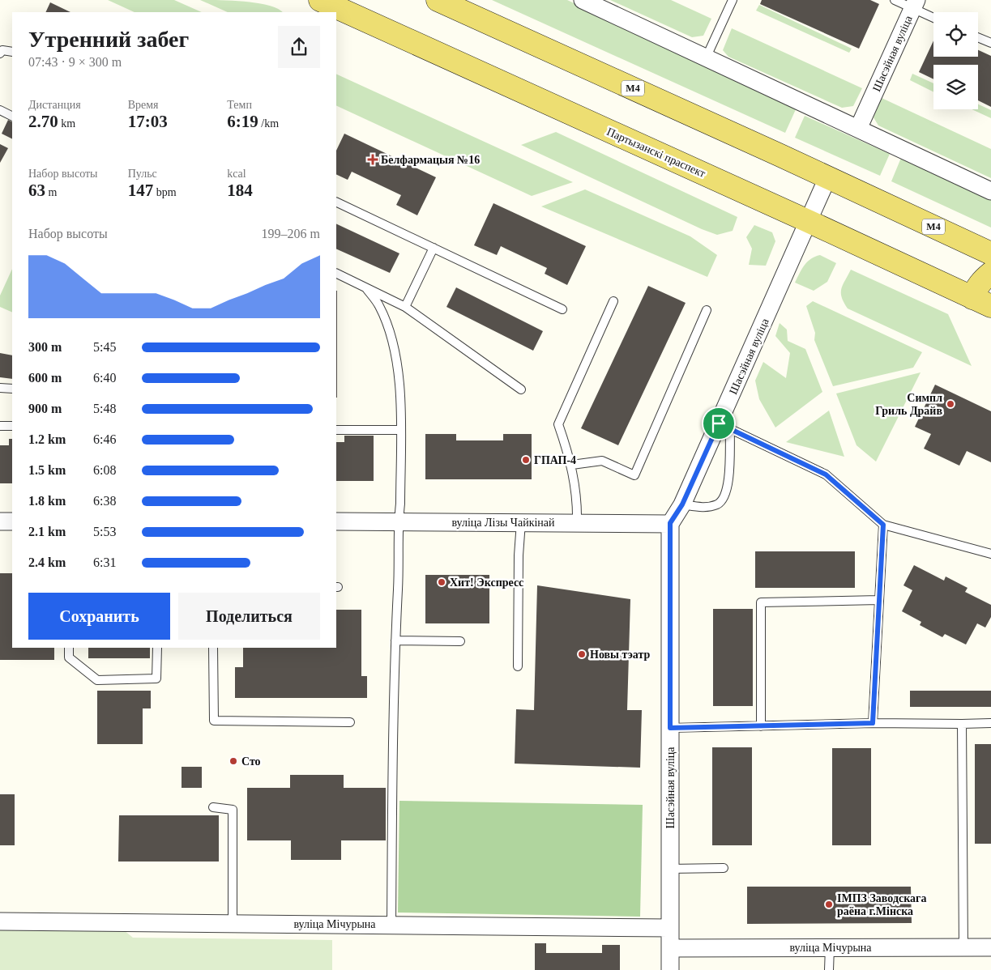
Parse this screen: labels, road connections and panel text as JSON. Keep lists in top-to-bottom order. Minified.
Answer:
{"streets":{"main road":["М4","Партызанскі праспект"],"street":["Шасэйная вуліца","вуліца Лізы Чайкінай","вуліца Мічурына"]},"crossings":[["Шасэйная вуліца","М4"],["Шасэйная вуліца","Партызанскі праспект"],["Шасэйная вуліца","вуліца Лізы Чайкінай"],["Шасэйная вуліца","вуліца Мічурына"]],"places":{"health":["Белфармацыя №16"],"other":["Симпл Гриль Драйв","ГПАП-4","Хит! Экспресс","Новы тэатр","Сто","ІМПЗ Заводскага раёна г.Мінска"]},"page":{"heading":["Утренний забег","07:43 · 9 × 300 m"],"stats":[["Дистанция","2.70 km"],["Время","17:03"],["Темп","6:19 /km"],["Набор высоты","63 m"],["Пульс","147 bpm"],["kcal","184"]],"chart":["Набор высоты","199–206 m"],"list":[{"name":"300 m","note":"5:45"},{"name":"600 m","note":"6:40"},{"name":"900 m","note":"5:48"},{"name":"1.2 km","note":"6:46"},{"name":"1.5 km","note":"6:08"},{"name":"1.8 km","note":"6:38"},{"name":"2.1 km","note":"5:53"},{"name":"2.4 km","note":"6:31"}],"buttons":["Сохранить","Поделиться"]}}
